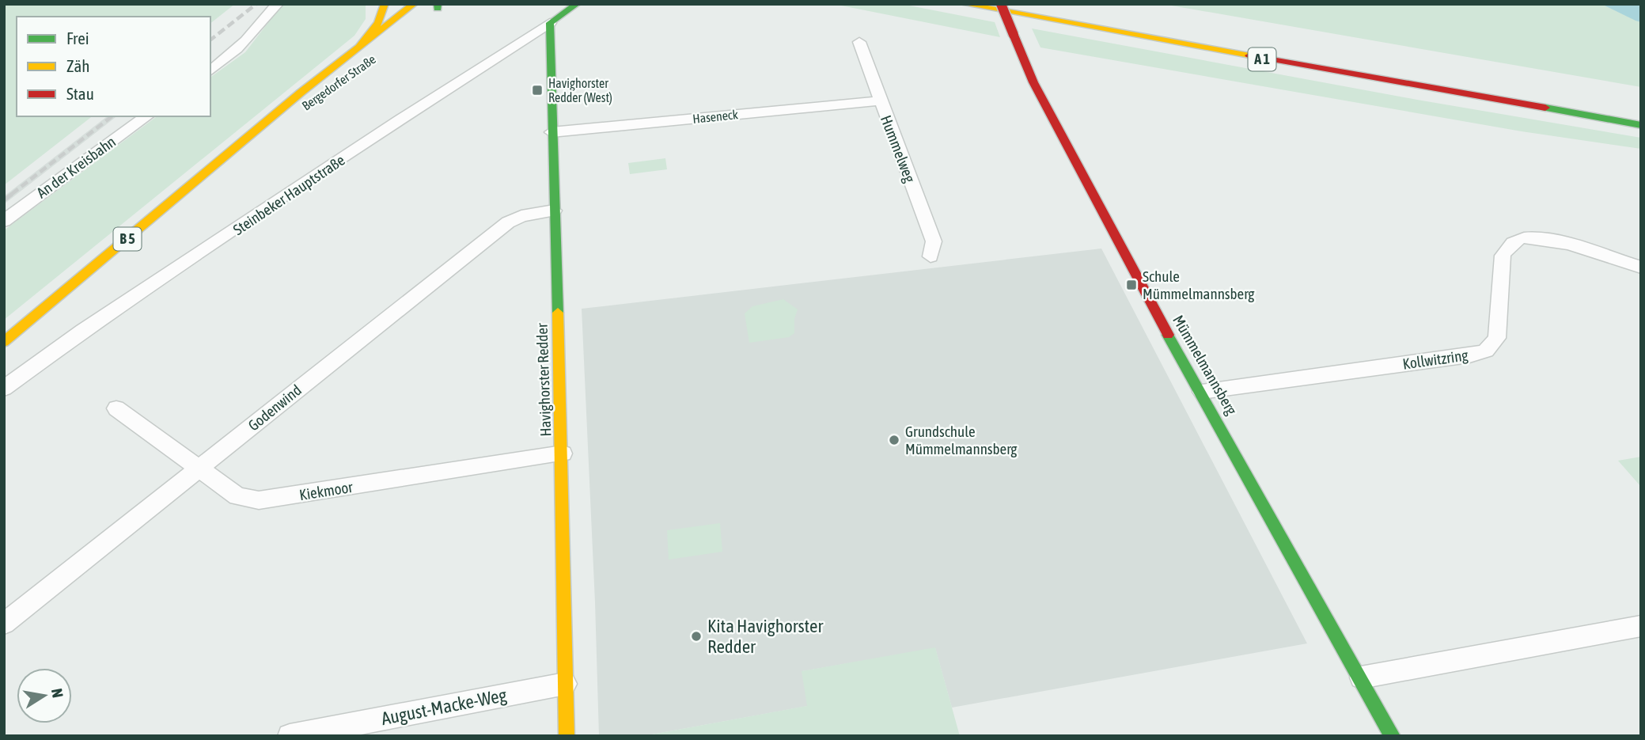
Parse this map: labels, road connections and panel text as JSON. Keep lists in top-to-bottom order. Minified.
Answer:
{"streets":{"main road":["A 1","Bergedorfer Straße","Steinbeker Hauptstraße","B 5","Mümmelmannsberg","Havighorster Redder"],"street":["Haseneck","Hummelweg","An der Kreisbahn","Kollwitzring","Godenwind","Kiekmoor","August-Macke-Weg"]},"crossings":[["Haseneck","Hummelweg"],["Haseneck","Havighorster Redder"],["Steinbeker Hauptstraße","Havighorster Redder"],["Kollwitzring","Mümmelmannsberg"],["Havighorster Redder","Godenwind"],["Havighorster Redder","Kiekmoor"],["Havighorster Redder","August-Macke-Weg"],["Godenwind","Kiekmoor"]],"places":{"transit":["Havighorster Redder (West)","Schule Mümmelmannsberg"],"other":["Grundschule Mümmelmannsberg","Kita Havighorster Redder"]},"legend":["Frei","Zäh","Stau"],"north":"right"}
